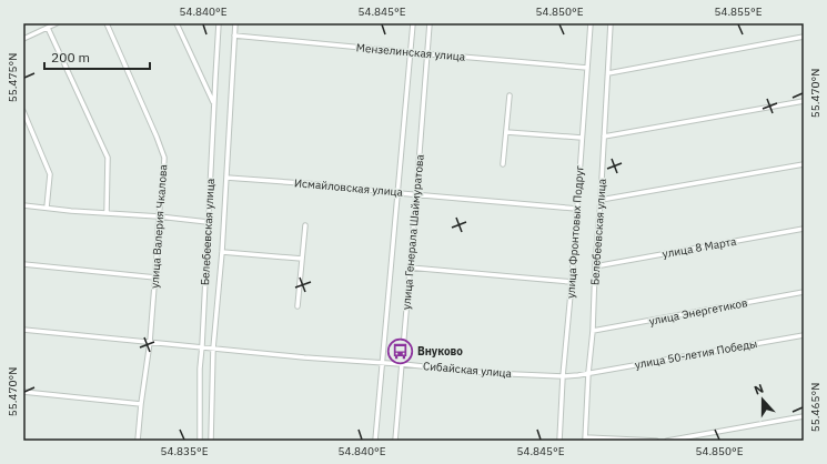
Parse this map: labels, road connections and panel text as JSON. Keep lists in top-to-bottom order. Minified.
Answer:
{"streets":{"street":["Мензелинская улица","Исмайловская улица","улица Валерия Чкалова","Белебеевская улица","улица Генерала Шаймуратова","улица Фронтовых Подруг","улица 8 Марта","улица Энергетиков","улица 50-летия Победы","Сибайская улица"]},"crossings":[["Мензелинская улица","Белебеевская улица"],["Мензелинская улица","улица Генерала Шаймуратова"],["Мензелинская улица","улица Фронтовых Подруг"],["Исмайловская улица","Белебеевская улица"],["Исмайловская улица","улица Генерала Шаймуратова"],["Исмайловская улица","улица Фронтовых Подруг"],["улица Валерия Чкалова","Сибайская улица"],["Белебеевская улица","улица 8 Марта"],["Белебеевская улица","улица Энергетиков"],["Белебеевская улица","улица 50-летия Победы"],["Белебеевская улица","Сибайская улица"],["улица Генерала Шаймуратова","Сибайская улица"],["улица Фронтовых Подруг","Сибайская улица"],["улица 50-летия Победы","Сибайская улица"]],"places":{"bus stop":["Внуково"]},"scale_bar":"200 m","north":"top","coordinates":["54.840°E","54.845°E","54.850°E","54.855°E","55.475°N","55.470°N","55.465°N","54.835°E"]}
